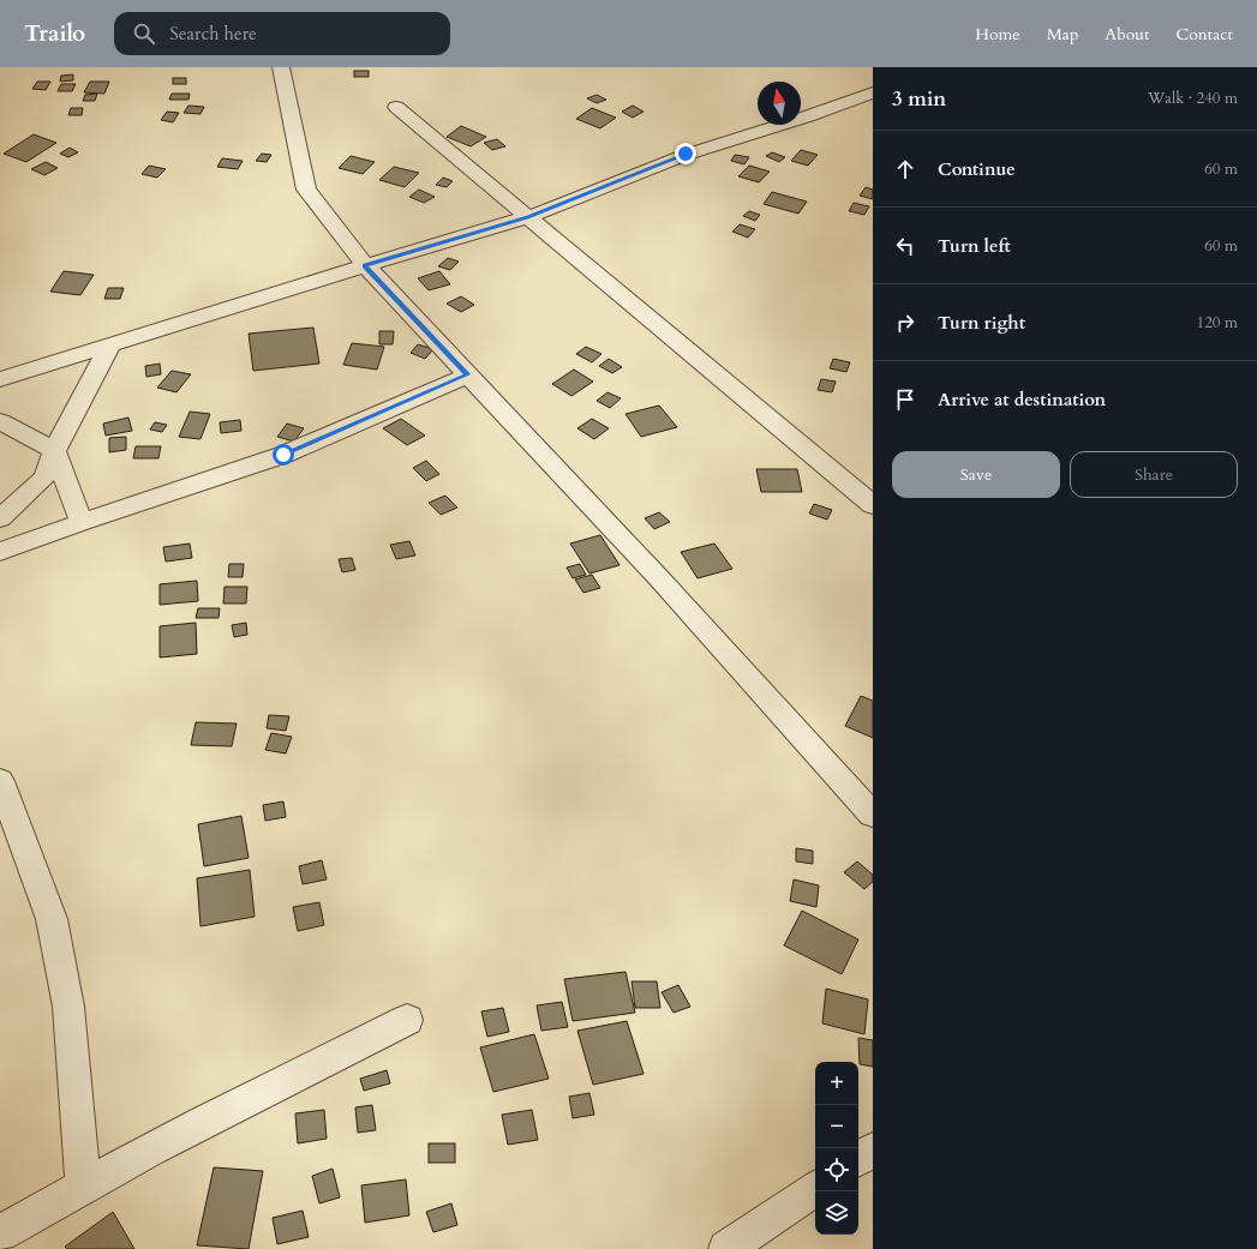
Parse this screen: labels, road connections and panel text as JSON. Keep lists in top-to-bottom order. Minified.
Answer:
{"north":"top","page":{"header":"Trailo","search":"Search here","nav":["Home","Map","About","Contact"],"heading":["3 min","Walk · 240 m"],"list":[["Continue","60 m"],["Turn left","60 m"],["Turn right","120 m"],"Arrive at destination"],"buttons":["Save","Share"],"map_buttons":["+","−"]}}
